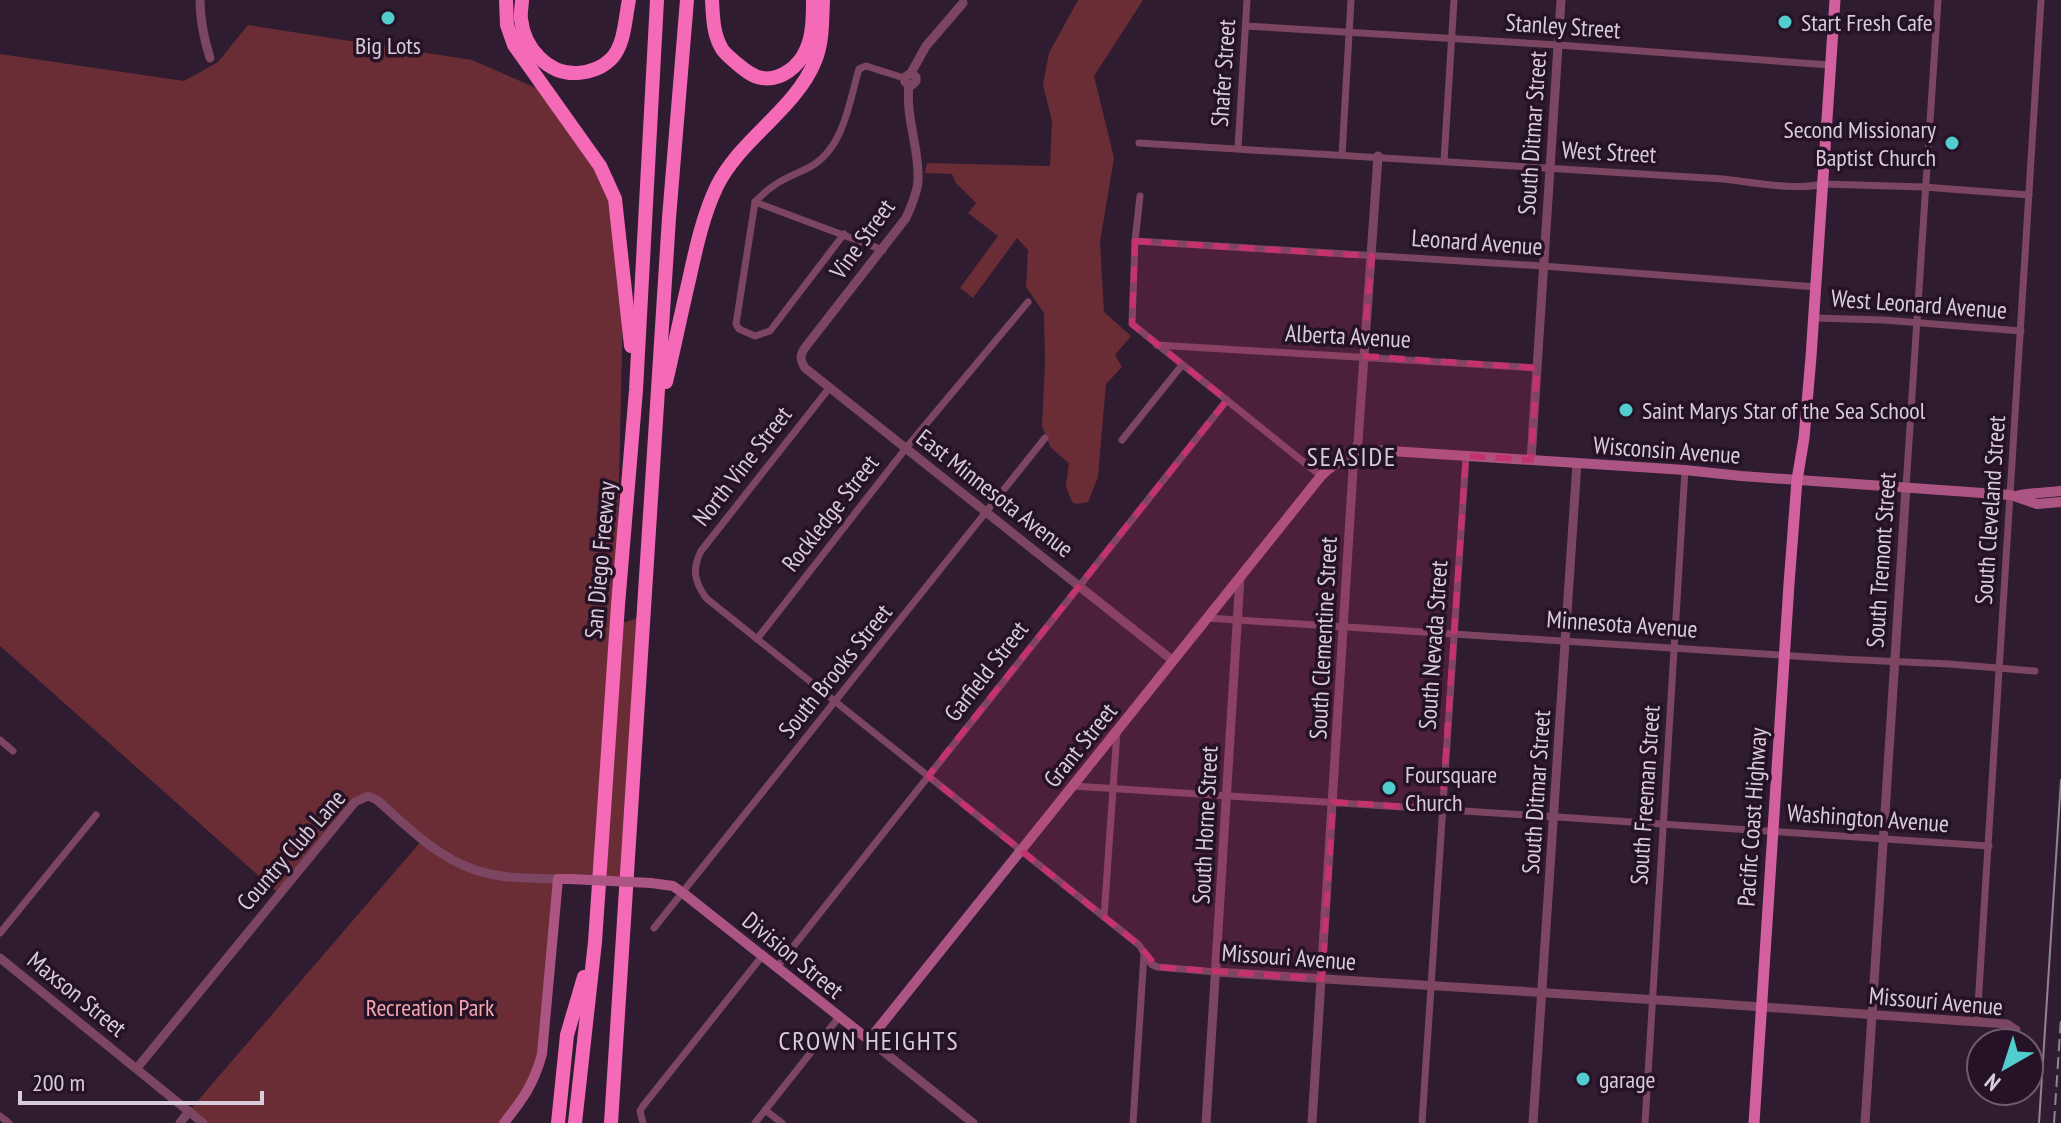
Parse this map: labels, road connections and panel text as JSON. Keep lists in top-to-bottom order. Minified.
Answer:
{"streets":{"highway":["San Diego Freeway"],"main road":["Wisconsin Avenue","Grant Street","Pacific Coast Highway","Country Club Lane","Division Street"],"street":["Stanley Street","Shafer Street","South Ditmar Street","West Street","Vine Street","Leonard Avenue","West Leonard Avenue","Alberta Avenue","North Vine Street","East Minnesota Avenue","South Cleveland Street","Rockledge Street","South Tremont Street","Minnesota Avenue","South Clementine Street","South Nevada Street","South Brooks Street","Garfield Street","South Freeman Street","Washington Avenue","South Horne Street","Missouri Avenue","Maxson Street"]},"crossings":[["Stanley Street","Shafer Street"],["Stanley Street","South Ditmar Street"],["Shafer Street","West Street"],["South Ditmar Street","West Street"],["South Ditmar Street","Leonard Avenue"],["South Ditmar Street","Alberta Avenue"],["South Ditmar Street","Wisconsin Avenue"],["South Ditmar Street","Minnesota Avenue"],["South Ditmar Street","Washington Avenue"],["South Ditmar Street","Missouri Avenue"],["West Street","South Cleveland Street"],["West Street","South Tremont Street"],["West Street","South Clementine Street"],["Vine Street","East Minnesota Avenue"],["Leonard Avenue","South Clementine Street"],["West Leonard Avenue","South Cleveland Street"],["West Leonard Avenue","South Tremont Street"],["Alberta Avenue","South Clementine Street"],["Wisconsin Avenue","South Cleveland Street"],["Wisconsin Avenue","South Tremont Street"],["Wisconsin Avenue","South Clementine Street"],["Wisconsin Avenue","South Nevada Street"],["Wisconsin Avenue","Grant Street"],["Wisconsin Avenue","South Freeman Street"],["Wisconsin Avenue","Pacific Coast Highway"],["North Vine Street","East Minnesota Avenue"],["North Vine Street","Missouri Avenue"],["East Minnesota Avenue","Rockledge Street"],["East Minnesota Avenue","South Brooks Street"],["East Minnesota Avenue","Garfield Street"],["East Minnesota Avenue","Grant Street"],["South Cleveland Street","Minnesota Avenue"],["South Cleveland Street","Washington Avenue"],["South Cleveland Street","Missouri Avenue"],["Rockledge Street","Missouri Avenue"],["South Tremont Street","Minnesota Avenue"],["South Tremont Street","Washington Avenue"],["South Tremont Street","Missouri Avenue"],["Minnesota Avenue","South Clementine Street"],["Minnesota Avenue","South Nevada Street"],["Minnesota Avenue","Grant Street"],["Minnesota Avenue","South Freeman Street"],["Minnesota Avenue","Pacific Coast Highway"],["Minnesota Avenue","South Horne Street"],["South Clementine Street","Washington Avenue"],["South Clementine Street","Missouri Avenue"],["South Nevada Street","Washington Avenue"],["South Nevada Street","Missouri Avenue"],["South Brooks Street","Division Street"],["South Brooks Street","Missouri Avenue"],["Garfield Street","Division Street"],["Garfield Street","Missouri Avenue"],["Grant Street","Washington Avenue"],["Grant Street","South Horne Street"],["Grant Street","Division Street"],["Grant Street","Missouri Avenue"],["South Freeman Street","Washington Avenue"],["South Freeman Street","Missouri Avenue"],["Pacific Coast Highway","Washington Avenue"],["Pacific Coast Highway","Missouri Avenue"],["Washington Avenue","South Horne Street"],["South Horne Street","Missouri Avenue"],["Country Club Lane","Division Street"],["Country Club Lane","Maxson Street"]],"districts":["SEASIDE","CROWN HEIGHTS"],"parks":["Recreation Park"],"places":["Big Lots","Start Fresh Cafe","Second Missionary Baptist Church","Saint Marys Star of the Sea School","Foursquare Church","garage"],"scale_bar":"200 m","north":"bottom left"}
